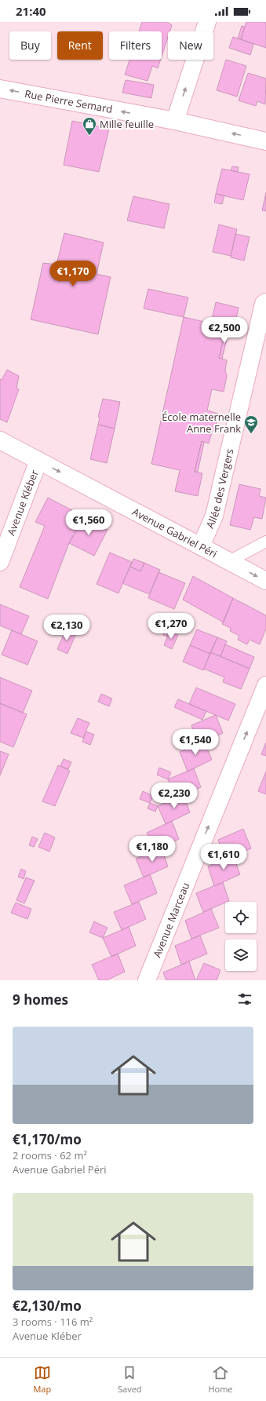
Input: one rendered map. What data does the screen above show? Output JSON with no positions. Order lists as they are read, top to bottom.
{
  "streets": {
    "street": [
      "Rue Pierre Semard",
      "Allée des Vergers",
      "Avenue Kléber",
      "Avenue Gabriel Péri",
      "Avenue Marceau"
    ]
  },
  "crossings": [
    ["Allée des Vergers", "Avenue Gabriel Péri"],
    ["Avenue Kléber", "Avenue Gabriel Péri"]
  ],
  "one_way": ["Rue Pierre Semard", "Avenue Gabriel Péri", "Avenue Marceau"],
  "places": {
    "shop": ["Mille feuille"],
    "school or university": ["École maternelle Anne Frank"]
  },
  "page": {
    "status": "21:40",
    "chip": [
      "Buy",
      "Rent",
      "Filters",
      "New"
    ],
    "price": [
      "€1,170",
      "€2,500",
      "€1,560",
      "€1,270",
      "€2,130",
      "€1,540",
      "€2,230",
      "€1,180",
      "€1,610"
    ],
    "heading": "9 homes",
    "list": [
      {
        "name": "€1,170/mo",
        "note": "2 rooms · 62 m² · Avenue Gabriel Péri"
      },
      {
        "name": "€2,130/mo",
        "note": "3 rooms · 116 m² · Avenue Kléber"
      }
    ],
    "tabs": ["Map", "Saved", "Home"]
  }
}
